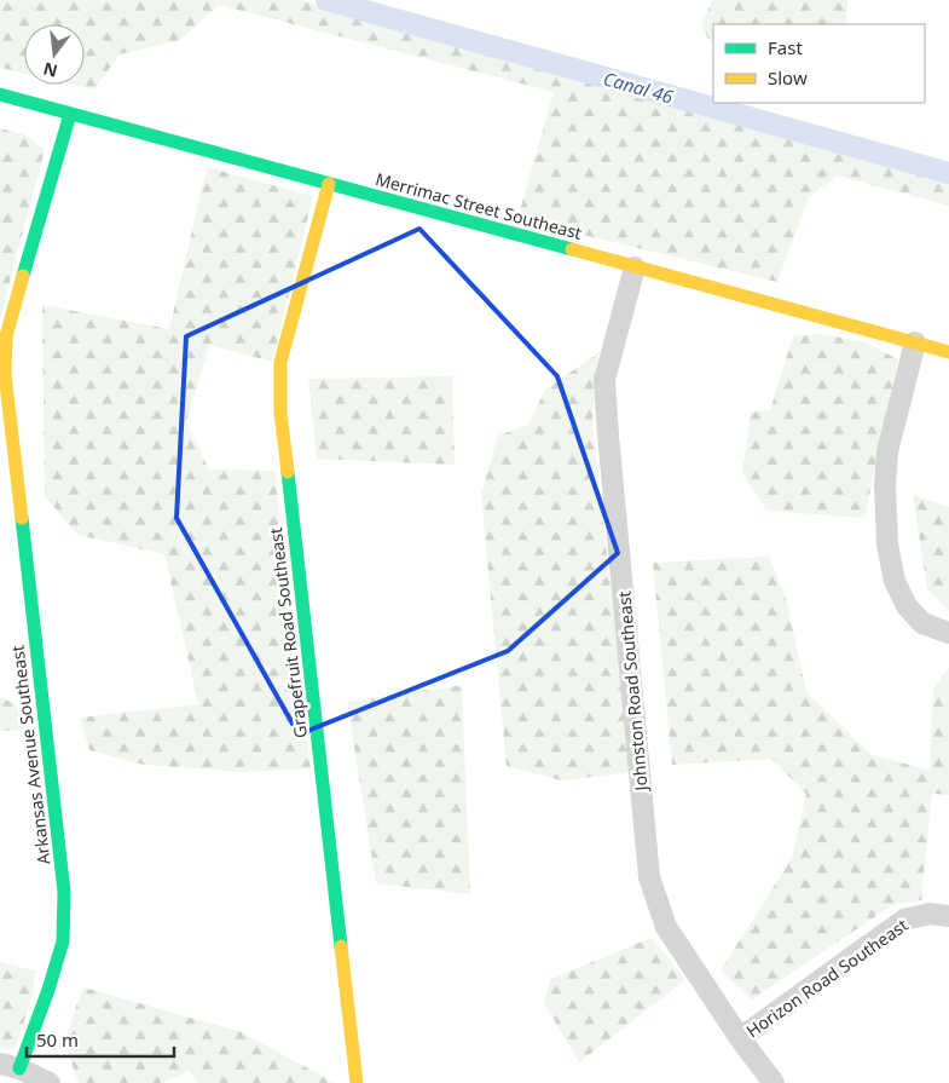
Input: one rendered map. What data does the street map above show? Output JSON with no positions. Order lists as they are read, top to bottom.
{
  "streets": {
    "street": [
      "Merrimac Street Southeast",
      "Grapefruit Road Southeast",
      "Johnston Road Southeast",
      "Arkansas Avenue Southeast",
      "Horizon Road Southeast"
    ]
  },
  "crossings": [
    ["Merrimac Street Southeast", "Grapefruit Road Southeast"],
    ["Merrimac Street Southeast", "Johnston Road Southeast"],
    ["Merrimac Street Southeast", "Arkansas Avenue Southeast"],
    ["Johnston Road Southeast", "Horizon Road Southeast"]
  ],
  "water": ["Canal 46"],
  "legend": ["Fast", "Slow"],
  "scale_bar": "50 m",
  "north": "bottom"
}
